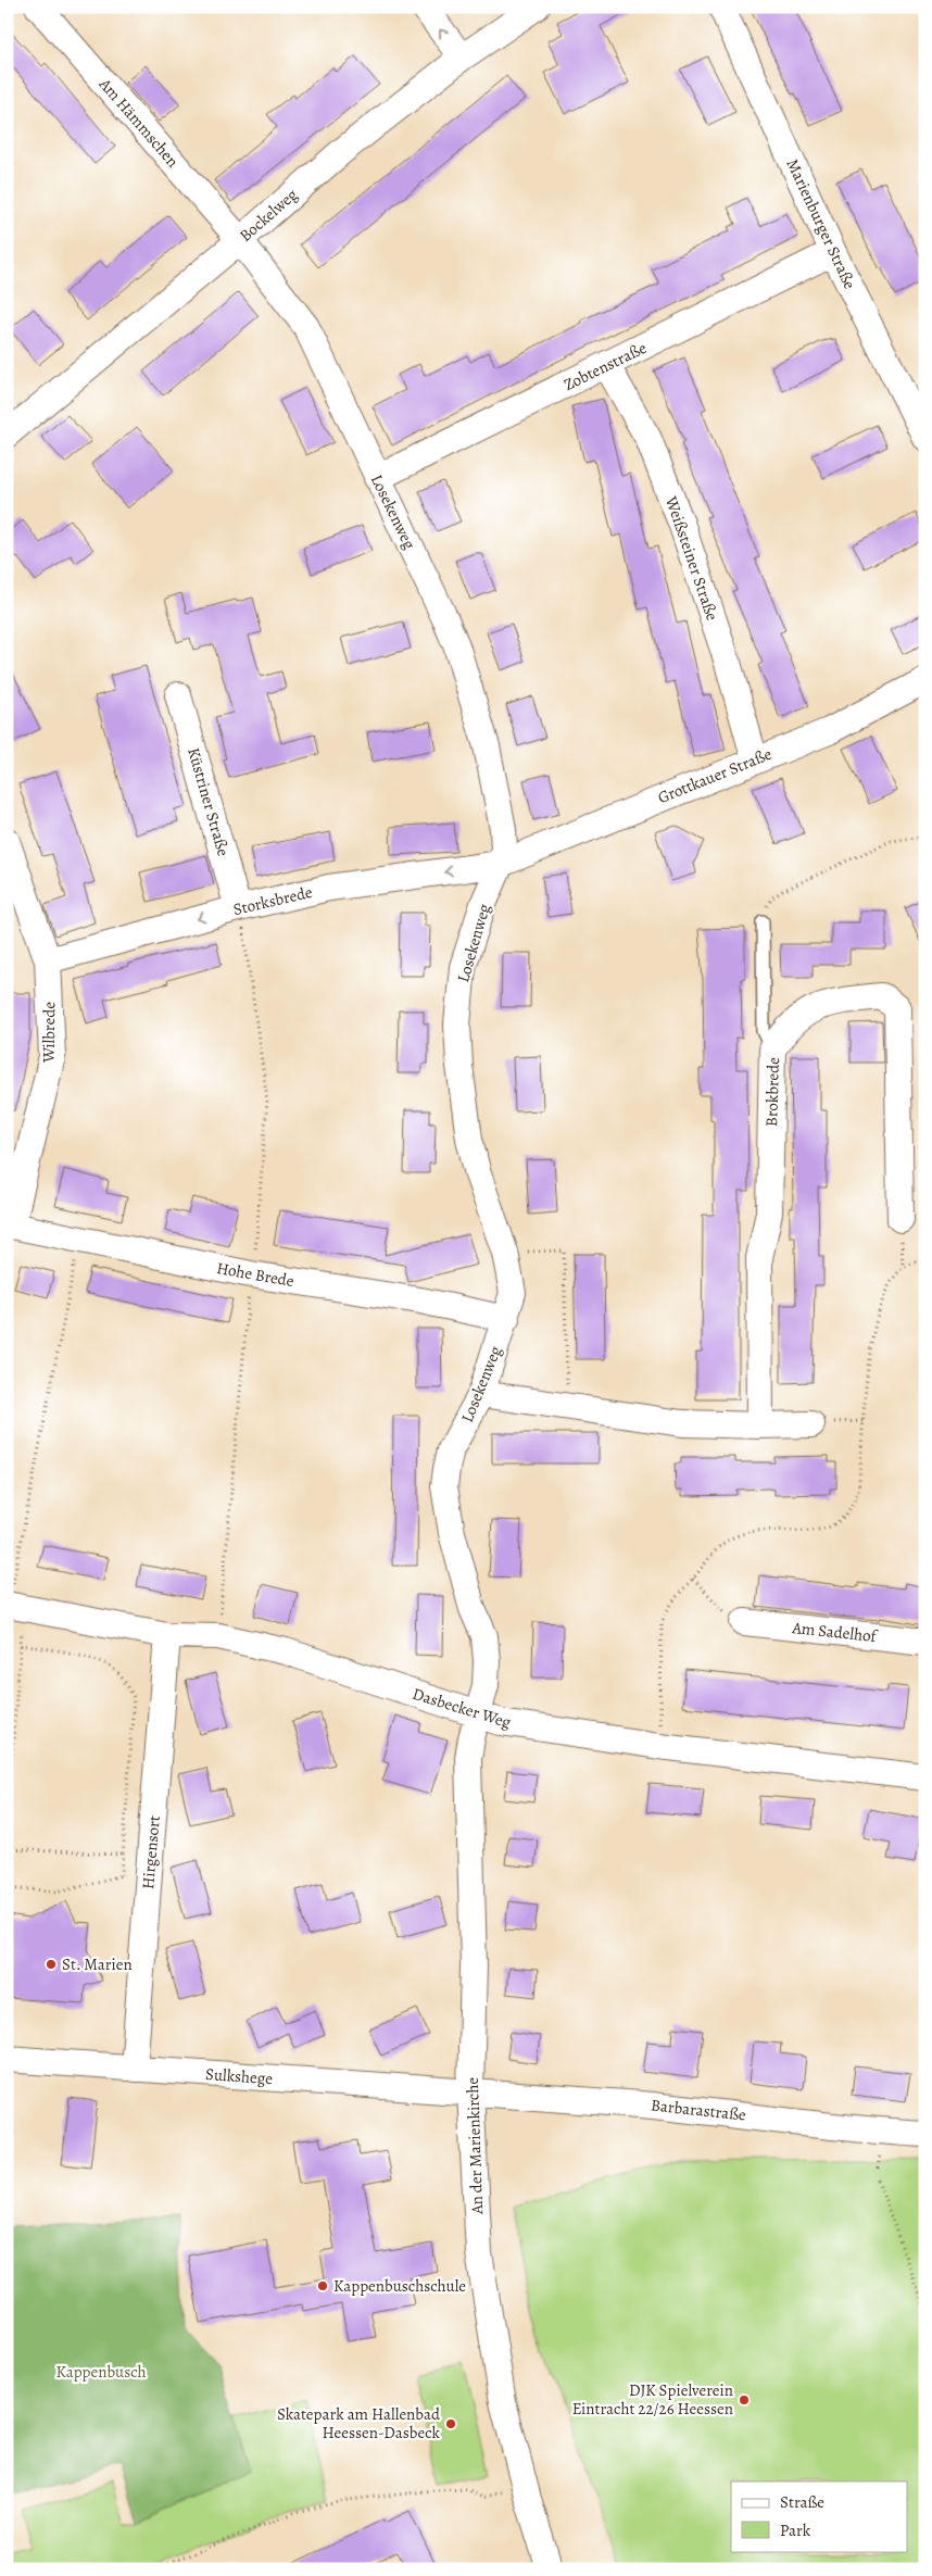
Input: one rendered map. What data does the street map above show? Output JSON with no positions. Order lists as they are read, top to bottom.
{
  "streets": {
    "street": [
      "Am Hämmschen",
      "Bockelweg",
      "Marienburger Straße",
      "Zobtenstraße",
      "Losekenweg",
      "Weißsteiner Straße",
      "Grottkauer Straße",
      "Küstriner Straße",
      "Storksbrede",
      "Wilbrede",
      "Brokbrede",
      "Hohe Brede",
      "Am Sadelhof",
      "Dasbecker Weg",
      "Hirgensort",
      "Sulkshege",
      "Barbarastraße",
      "An der Marienkirche"
    ]
  },
  "crossings": [
    ["Am Hämmschen", "Bockelweg"],
    ["Am Hämmschen", "Losekenweg"],
    ["Bockelweg", "Losekenweg"],
    ["Marienburger Straße", "Zobtenstraße"],
    ["Zobtenstraße", "Losekenweg"],
    ["Zobtenstraße", "Weißsteiner Straße"],
    ["Losekenweg", "Grottkauer Straße"],
    ["Losekenweg", "Storksbrede"],
    ["Losekenweg", "Hohe Brede"],
    ["Losekenweg", "Dasbecker Weg"],
    ["Losekenweg", "An der Marienkirche"],
    ["Weißsteiner Straße", "Grottkauer Straße"],
    ["Grottkauer Straße", "Storksbrede"],
    ["Küstriner Straße", "Storksbrede"],
    ["Storksbrede", "Wilbrede"],
    ["Wilbrede", "Hohe Brede"],
    ["Dasbecker Weg", "Hirgensort"],
    ["Dasbecker Weg", "An der Marienkirche"],
    ["Hirgensort", "Sulkshege"],
    ["Sulkshege", "Barbarastraße"],
    ["Sulkshege", "An der Marienkirche"],
    ["Barbarastraße", "An der Marienkirche"]
  ],
  "one_way": ["Storksbrede"],
  "parks": ["Kappenbusch"],
  "places": [
    "St. Marien",
    "Kappenbuschschule",
    "DJK Spielverein Eintracht 22/26 Heessen",
    "Skatepark am Hallenbad Heessen-Dasbeck"
  ],
  "legend": ["Straße", "Park"]
}
